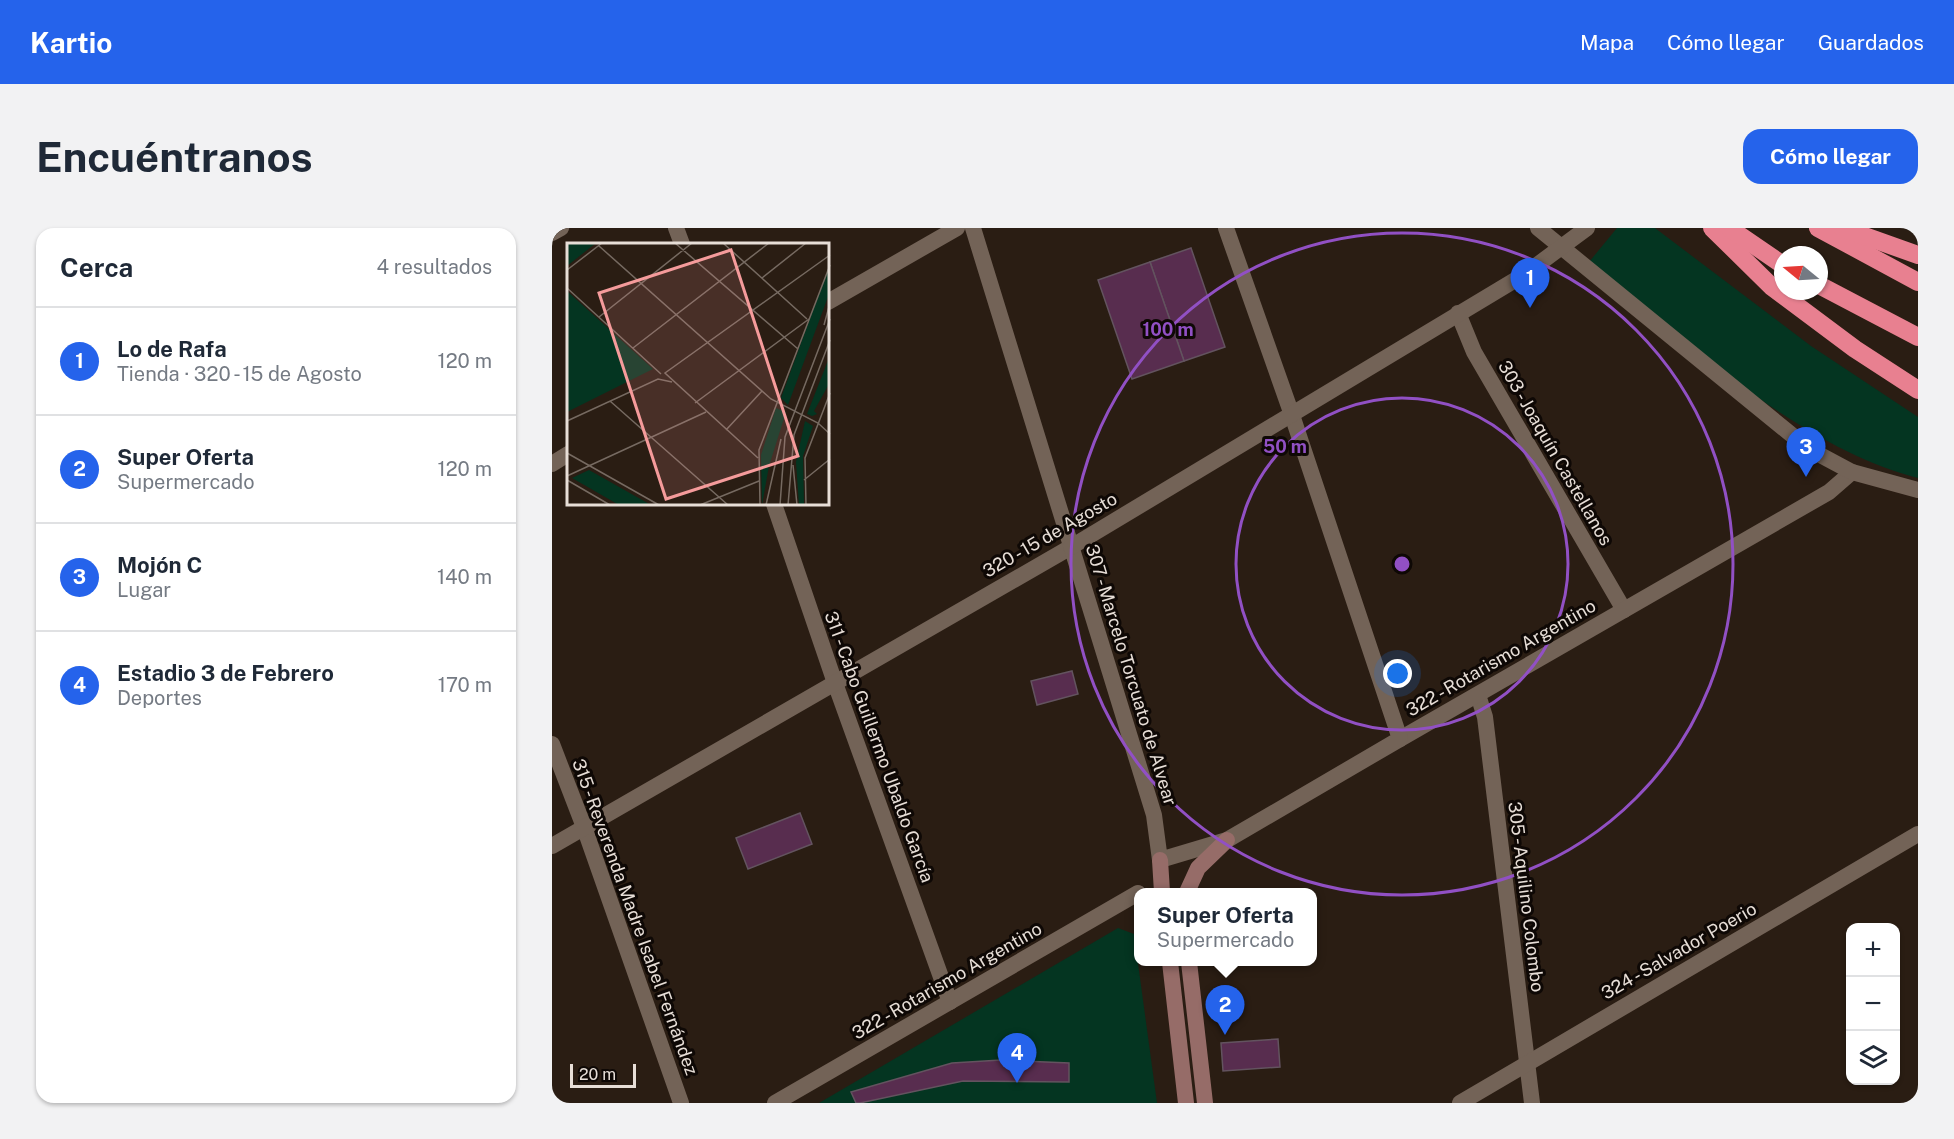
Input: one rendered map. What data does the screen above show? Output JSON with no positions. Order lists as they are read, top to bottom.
{
  "streets": {
    "street": [
      "303 - Joaquín Castellanos",
      "320 - 15 de Agosto",
      "322 - Rotarismo Argentino",
      "307 - Marcelo Torcuato de Alvear",
      "311 - Cabo Guillermo Ubaldo García",
      "305 - Aquilino Colombo",
      "315 - Reverenda Madre Isabel Fernández",
      "324 - Salvador Poerio"
    ]
  },
  "crossings": [
    ["303 - Joaquín Castellanos", "320 - 15 de Agosto"],
    ["303 - Joaquín Castellanos", "322 - Rotarismo Argentino"],
    ["320 - 15 de Agosto", "307 - Marcelo Torcuato de Alvear"],
    ["320 - 15 de Agosto", "311 - Cabo Guillermo Ubaldo García"],
    ["320 - 15 de Agosto", "315 - Reverenda Madre Isabel Fernández"],
    ["322 - Rotarismo Argentino", "307 - Marcelo Torcuato de Alvear"],
    ["322 - Rotarismo Argentino", "311 - Cabo Guillermo Ubaldo García"],
    ["322 - Rotarismo Argentino", "305 - Aquilino Colombo"],
    ["305 - Aquilino Colombo", "324 - Salvador Poerio"]
  ],
  "scale_bar": "20 m",
  "north": "left",
  "page": {
    "header": "Kartio",
    "nav": ["Mapa", "Cómo llegar", "Guardados"],
    "buttons": "Cómo llegar",
    "title": "Encuéntranos",
    "heading": ["Cerca", "4 resultados"],
    "pins": [
      "1",
      "3",
      "2",
      "4"
    ],
    "list": [
      {
        "mark": "1",
        "name": "Lo de Rafa",
        "note": "Tienda · 320 - 15 de Agosto",
        "value": "120 m"
      },
      {
        "mark": "2",
        "name": "Super Oferta",
        "note": "Supermercado",
        "value": "120 m"
      },
      {
        "mark": "3",
        "name": "Mojón C",
        "note": "Lugar",
        "value": "140 m"
      },
      {
        "mark": "4",
        "name": "Estadio 3 de Febrero",
        "note": "Deportes",
        "value": "170 m"
      }
    ],
    "popup": ["Super Oferta", "Supermercado"],
    "map_buttons": ["+", "−"],
    "scale": "20 m"
  },
  "rings": ["100 m", "50 m"]
}
